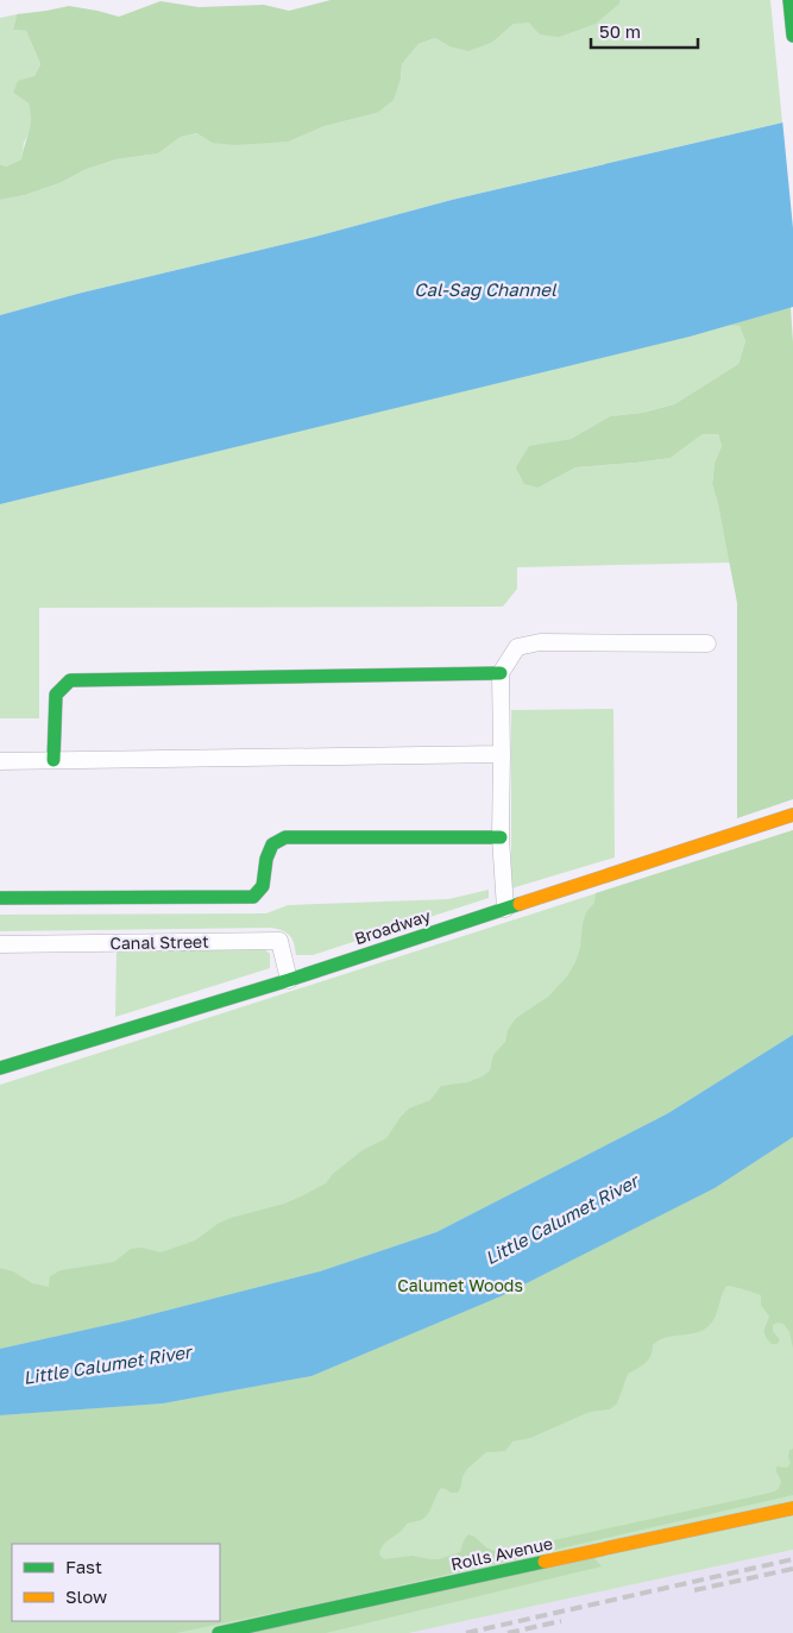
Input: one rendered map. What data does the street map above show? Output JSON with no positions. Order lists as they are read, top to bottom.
{
  "streets": {
    "main road": ["Broadway", "Rolls Avenue"],
    "street": ["Canal Street"]
  },
  "crossings": [
    ["Broadway", "Canal Street"]
  ],
  "water": ["Cal-Sag Channel", "Little Calumet River"],
  "parks": ["Calumet Woods"],
  "legend": ["Fast", "Slow"],
  "scale_bar": "50 m"
}
